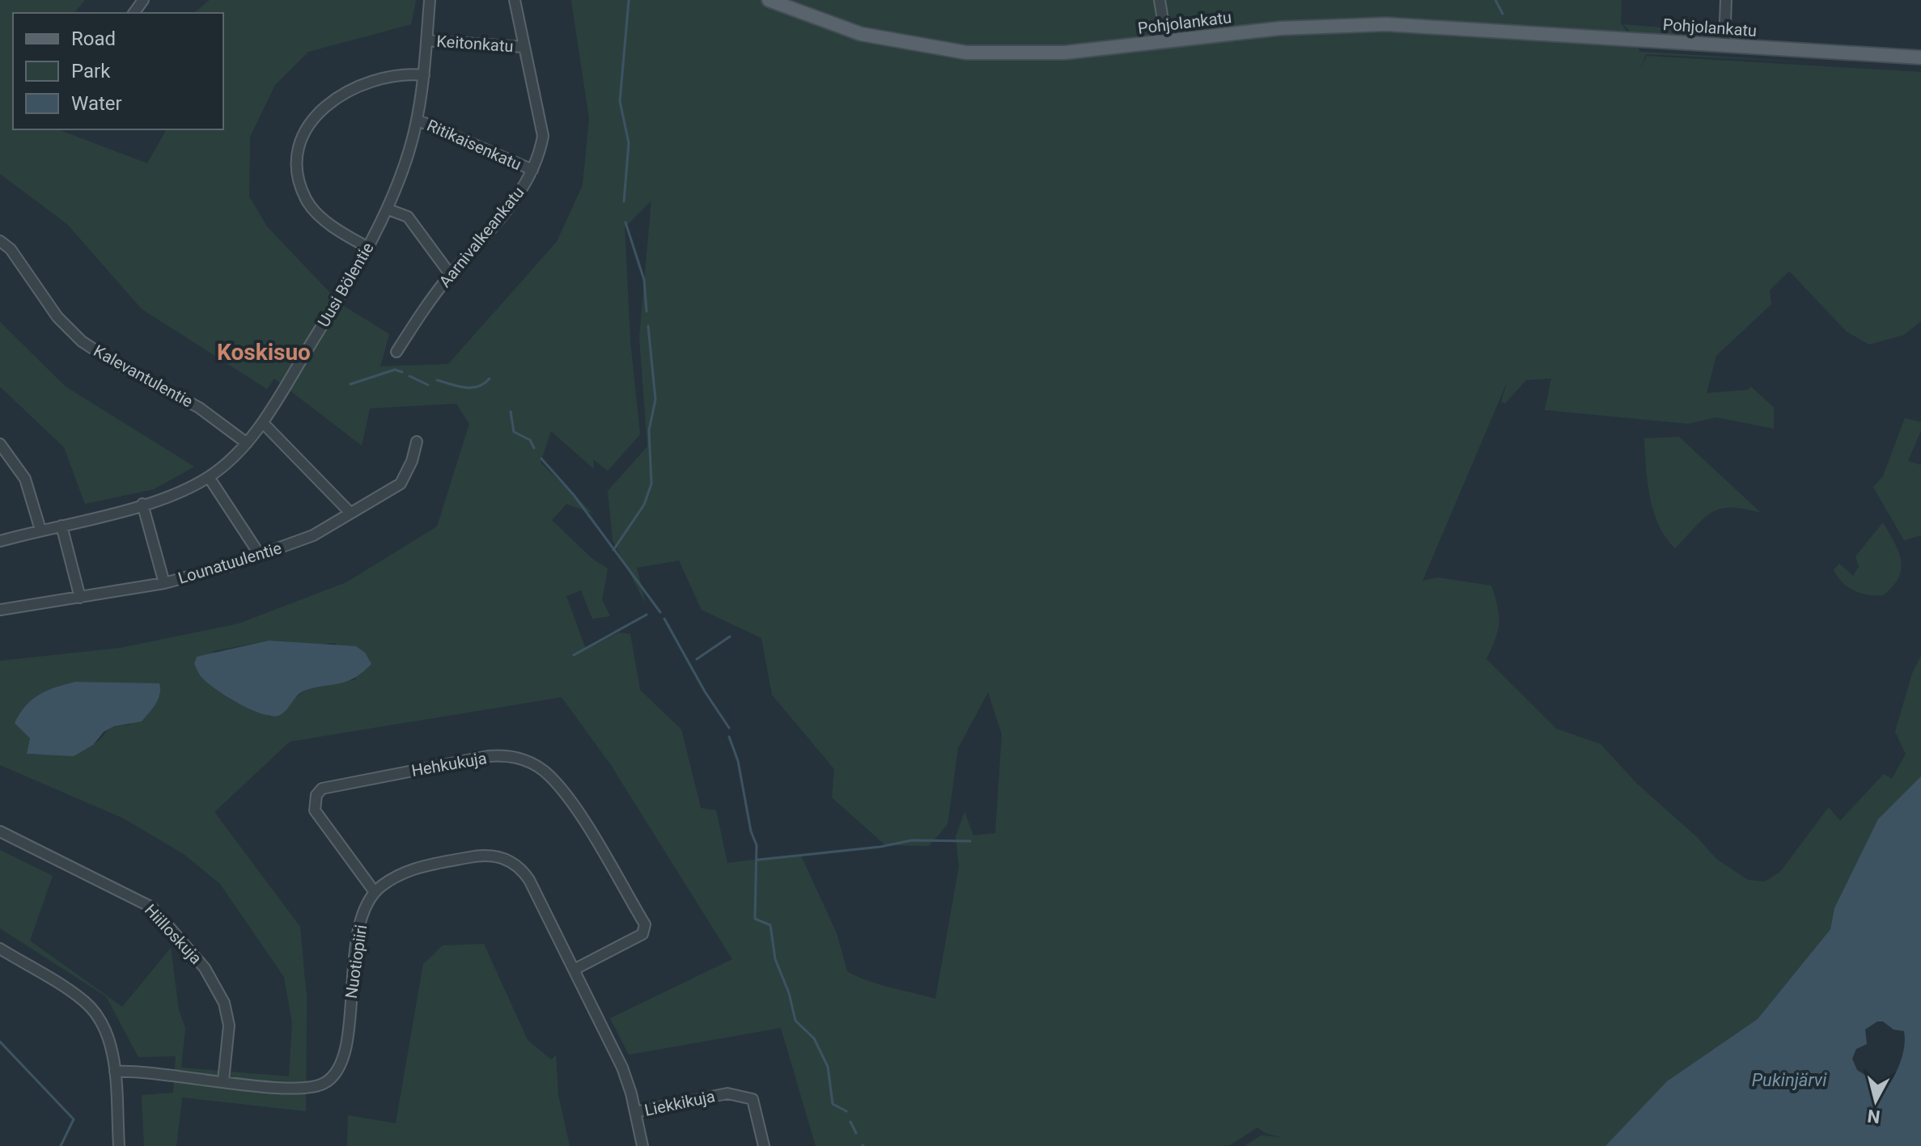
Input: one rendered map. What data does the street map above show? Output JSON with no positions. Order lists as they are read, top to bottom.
{
  "streets": {
    "main road": ["Pohjolankatu"],
    "street": [
      "Keitonkatu",
      "Ritikaisenkatu",
      "Aarnivalkeankatu",
      "Uusi Bölentie",
      "Kalevantulentie",
      "Lounatuulentie",
      "Hehkukuja",
      "Hiilloskuja",
      "Nuotiopiiri",
      "Liekkikuja"
    ]
  },
  "crossings": [
    ["Keitonkatu", "Aarnivalkeankatu"],
    ["Keitonkatu", "Uusi Bölentie"],
    ["Ritikaisenkatu", "Aarnivalkeankatu"],
    ["Ritikaisenkatu", "Uusi Bölentie"],
    ["Uusi Bölentie", "Kalevantulentie"],
    ["Hehkukuja", "Nuotiopiiri"],
    ["Hiilloskuja", "Nuotiopiiri"]
  ],
  "districts": ["Koskisuo"],
  "water": ["Pukinjärvi"],
  "legend": ["Road", "Park", "Water"],
  "north": "bottom"
}
